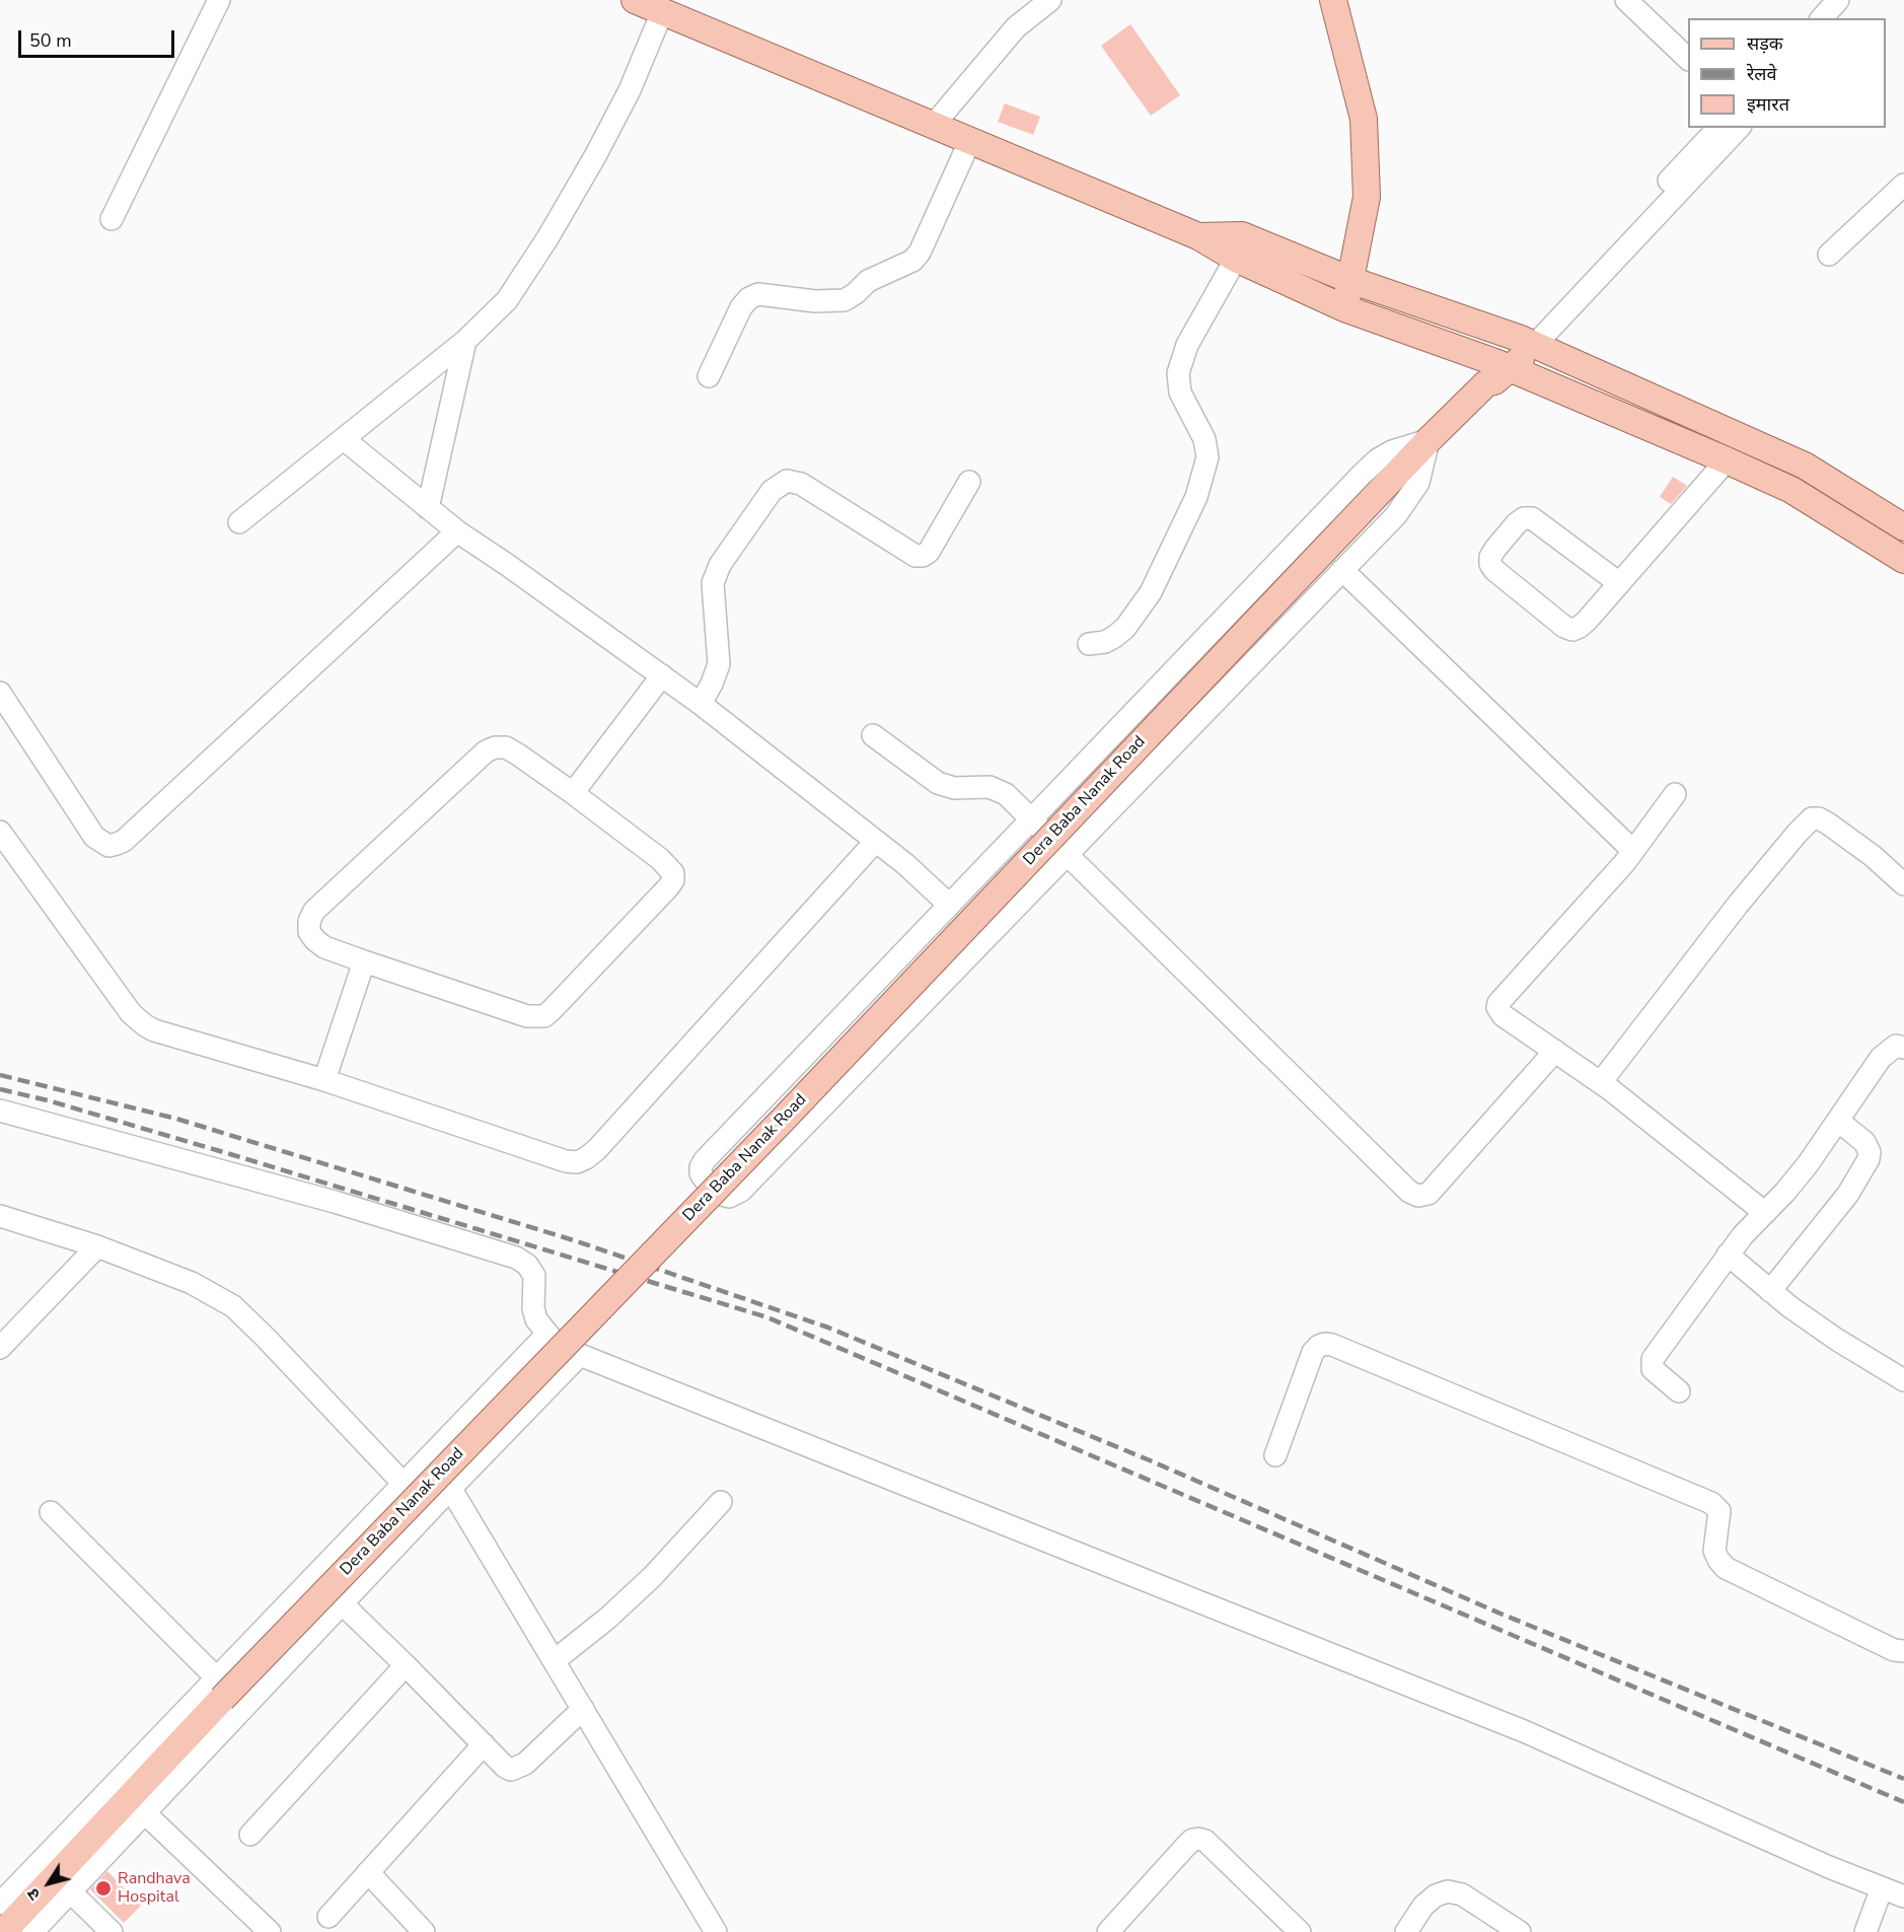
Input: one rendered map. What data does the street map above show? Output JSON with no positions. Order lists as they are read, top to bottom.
{
  "streets": {
    "main road": ["Dera Baba Nanak Road"]
  },
  "places": ["Randhava Hospital"],
  "legend": ["सड़क", "रेलवे", "इमारत"],
  "scale_bar": "50 m",
  "north": "bottom left"
}
